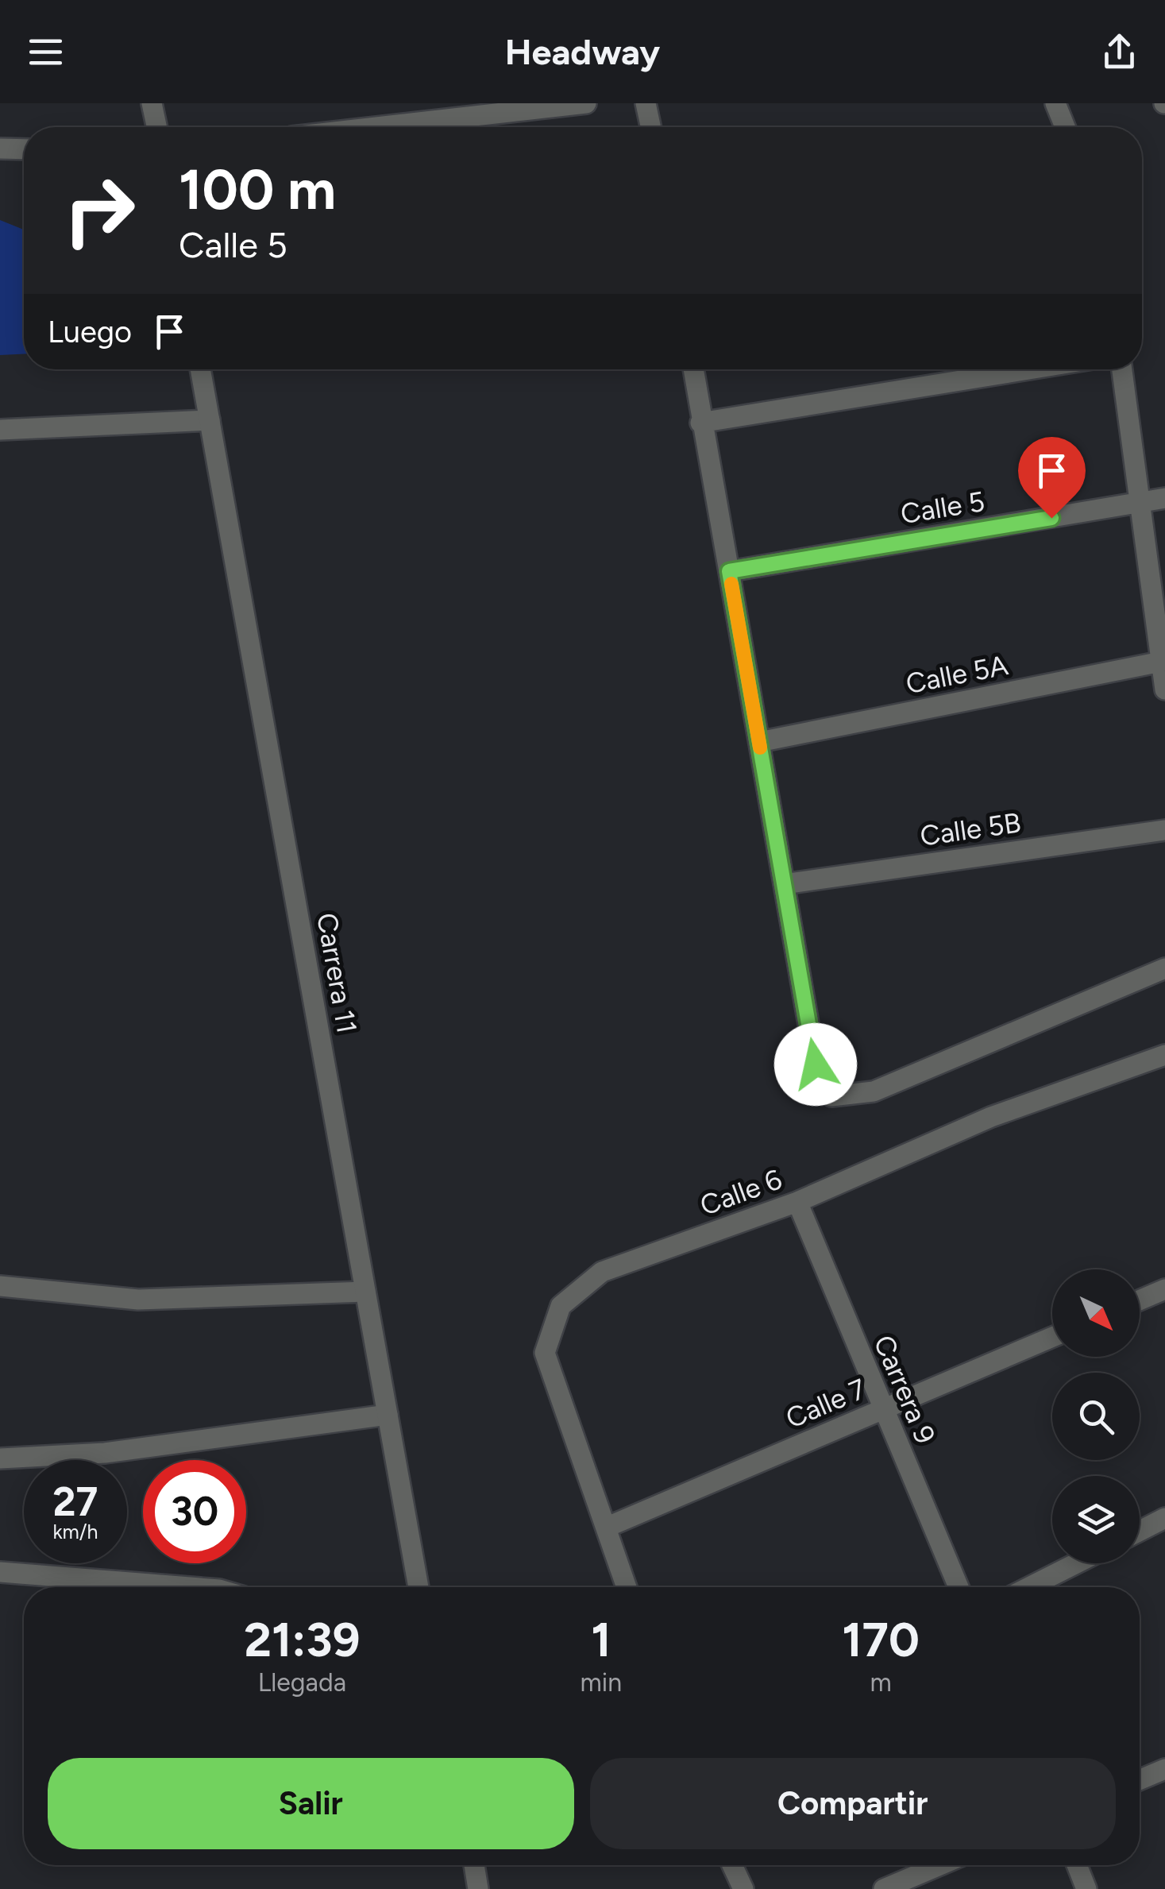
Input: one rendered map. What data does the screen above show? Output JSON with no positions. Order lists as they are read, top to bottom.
{
  "streets": {
    "street": [
      "Calle 5",
      "Calle 5A",
      "Calle 5B",
      "Carrera 11",
      "Calle 6",
      "Carrera 9",
      "Calle 7"
    ]
  },
  "crossings": [
    ["Calle 6", "Carrera 9"],
    ["Calle 6", "Calle 7"],
    ["Carrera 9", "Calle 7"]
  ],
  "north": "bottom right",
  "page": {
    "header": "Headway",
    "turn": ["100 m", "Calle 5"],
    "then": "Luego",
    "speed": "27 km/h",
    "limit": "30",
    "eta": [
      "21:39",
      "Llegada",
      "1",
      "min",
      "170",
      "m"
    ],
    "buttons": ["Salir", "Compartir"]
  }
}
